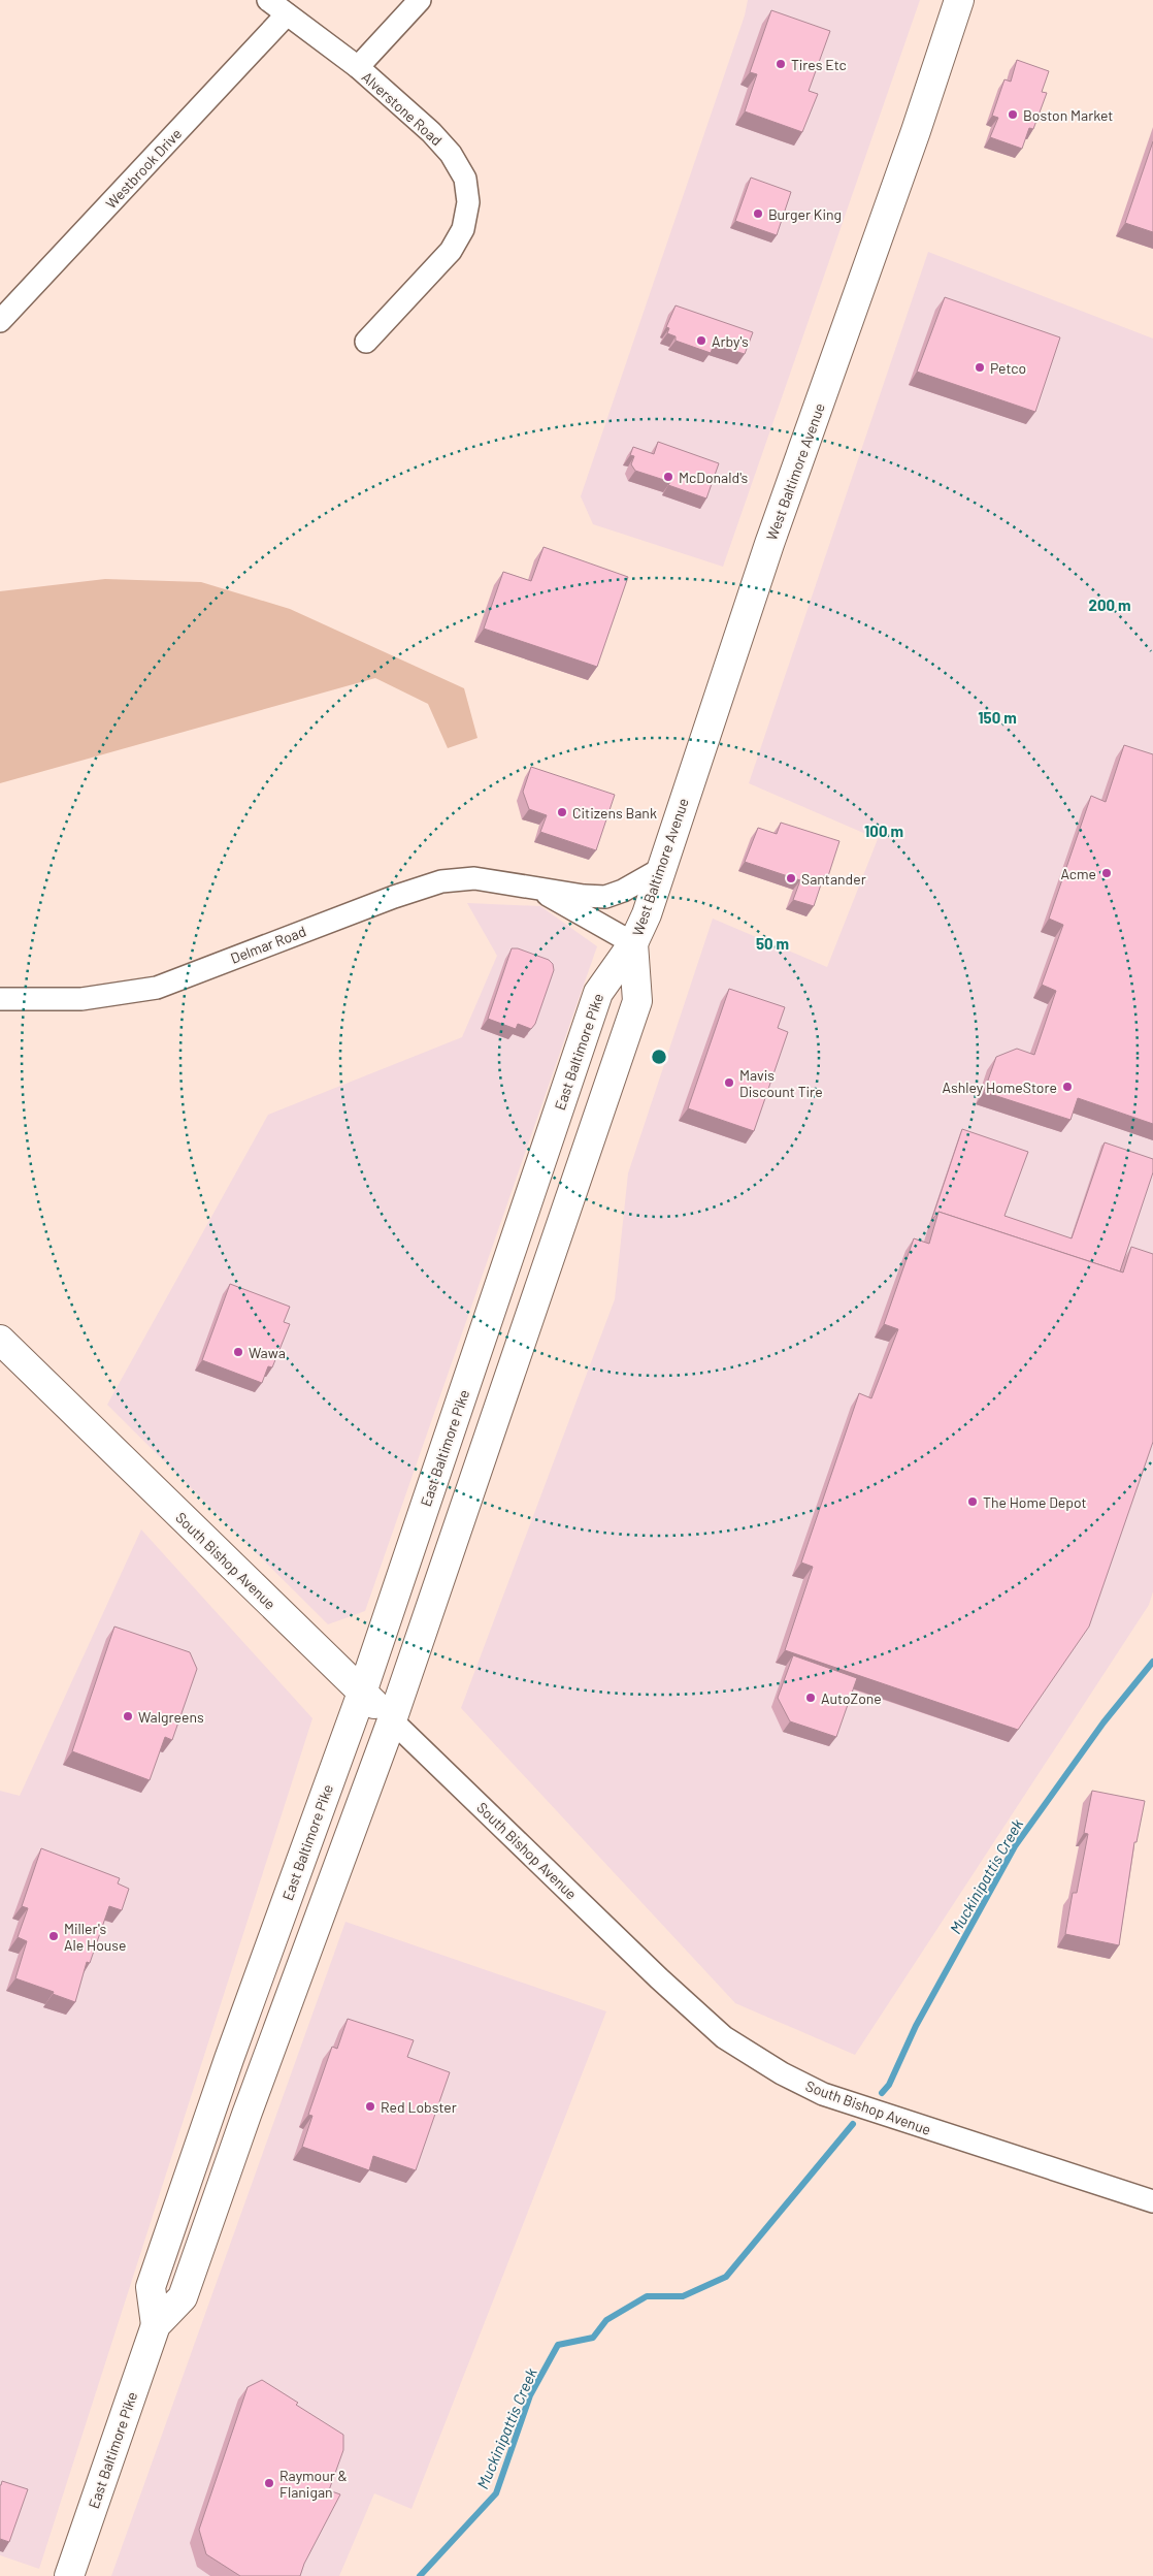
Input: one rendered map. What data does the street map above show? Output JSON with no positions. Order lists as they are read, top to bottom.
{
  "streets": {
    "main road": ["West Baltimore Avenue", "East Baltimore Pike", "South Bishop Avenue"],
    "street": ["Alverstone Road", "Westbrook Drive", "Delmar Road"]
  },
  "crossings": [
    ["Alverstone Road", "Westbrook Drive"],
    ["West Baltimore Avenue", "Delmar Road"],
    ["West Baltimore Avenue", "East Baltimore Pike"],
    ["Delmar Road", "East Baltimore Pike"],
    ["East Baltimore Pike", "South Bishop Avenue"]
  ],
  "water": ["Muckinipattis Creek"],
  "places": [
    "Tires Etc",
    "Boston Market",
    "Burger King",
    "Arby's",
    "Petco",
    "McDonald's",
    "Citizens Bank",
    "Acme",
    "Santander",
    "Mavis Discount Tire",
    "Ashley HomeStore",
    "Wawa",
    "The Home Depot",
    "AutoZone",
    "Walgreens",
    "Miller's Ale House",
    "Red Lobster",
    "Raymour & Flanigan"
  ],
  "rings": [
    "200 m",
    "150 m",
    "100 m",
    "50 m"
  ]
}
